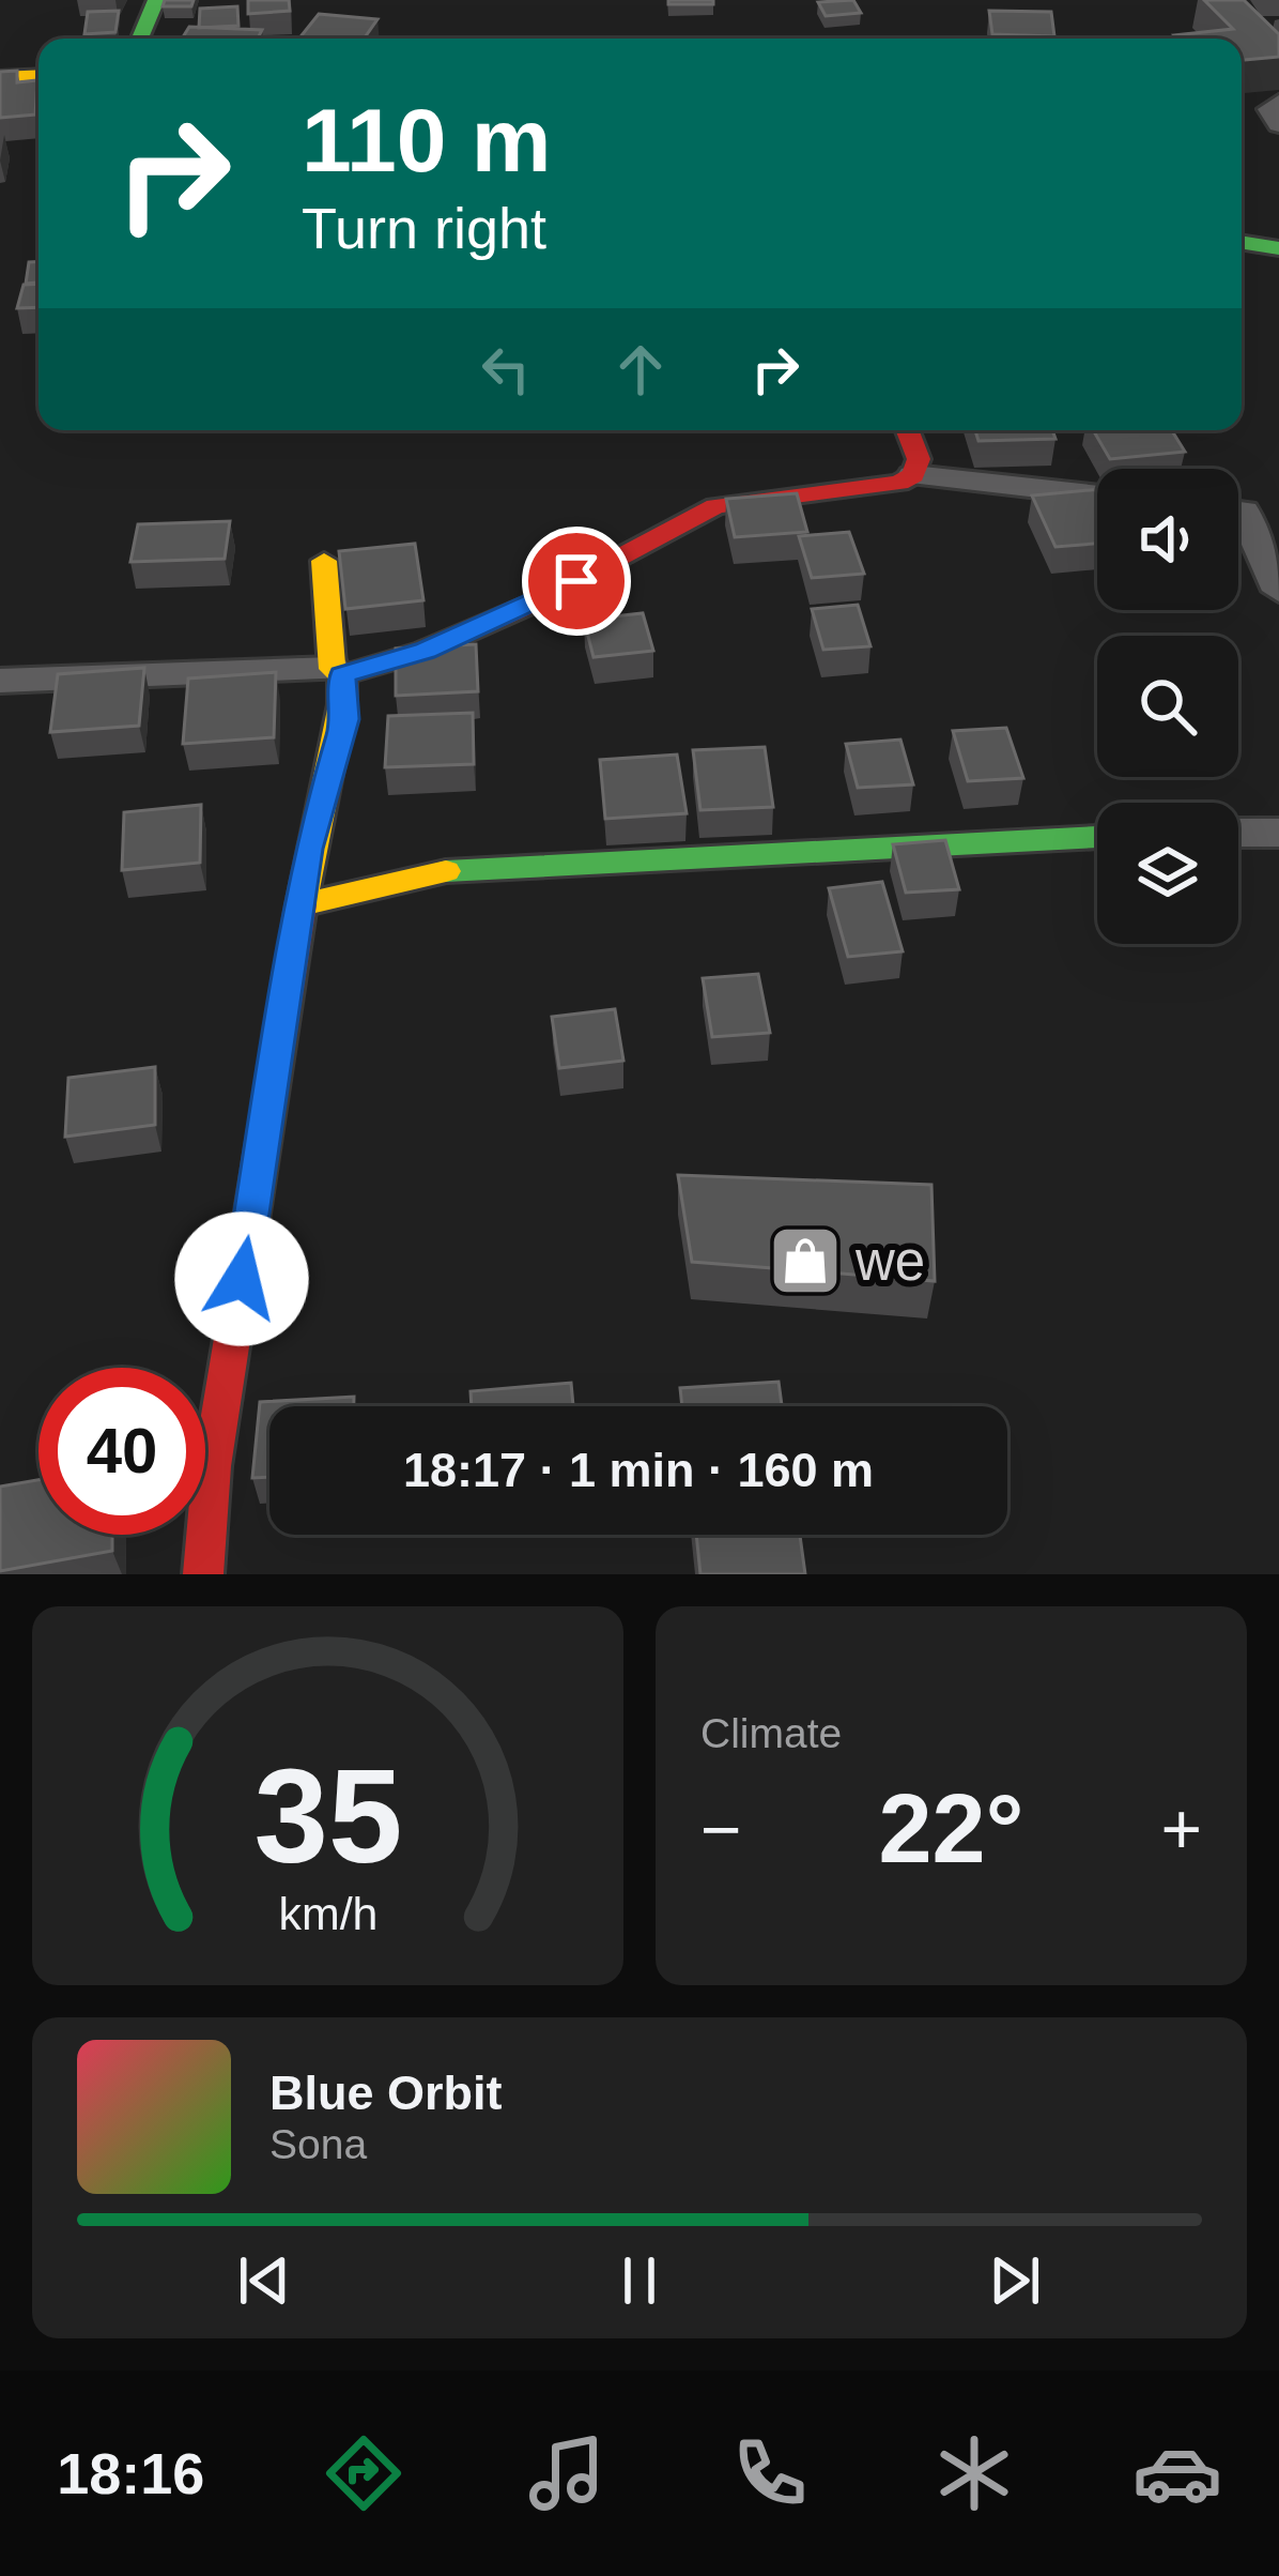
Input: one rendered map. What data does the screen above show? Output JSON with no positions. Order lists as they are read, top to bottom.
{
  "places": {
    "shop": ["we"]
  },
  "page": {
    "turn": ["110 m", "Turn right"],
    "limit": "40",
    "trip": "18:17 · 1 min · 160 m",
    "tile": "Climate",
    "heat": ["−", "22°", "+"],
    "song": ["Blue Orbit", "Sona"],
    "tabs": "18:16",
    "gauge": ["35", "km/h"]
  }
}
